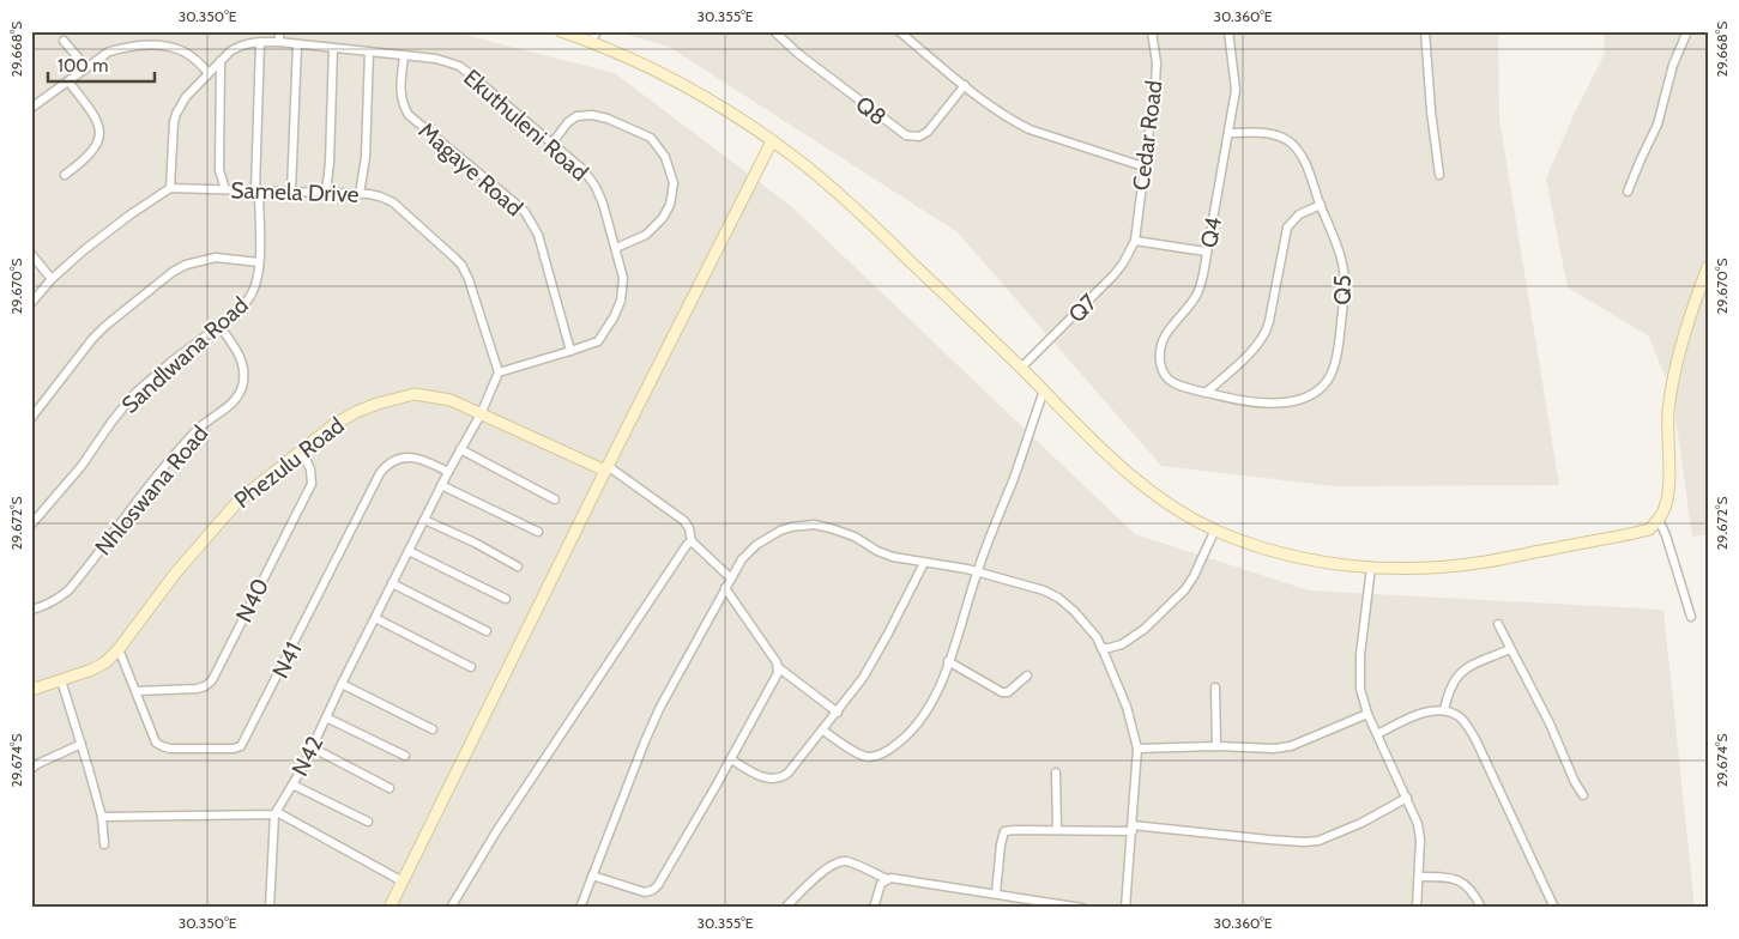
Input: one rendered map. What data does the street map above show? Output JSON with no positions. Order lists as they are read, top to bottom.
{
  "streets": {
    "street": [
      "Q8",
      "Ekuthuleni Road",
      "Cedar Road",
      "Magaye Road",
      "Samela Drive",
      "Q4",
      "Q5",
      "Q7",
      "Sandlwana Road",
      "Phezulu Road",
      "Nhloswana Road",
      "N40",
      "N41",
      "N42"
    ]
  },
  "crossings": [
    ["Ekuthuleni Road", "Magaye Road"],
    ["Ekuthuleni Road", "Samela Drive"],
    ["Ekuthuleni Road", "Sandlwana Road"],
    ["Cedar Road", "Q7"],
    ["Samela Drive", "Sandlwana Road"],
    ["Q4", "Q5"],
    ["Sandlwana Road", "Nhloswana Road"],
    ["Phezulu Road", "N40"],
    ["Phezulu Road", "N41"],
    ["Phezulu Road", "N42"],
    ["N40", "N41"],
    ["N41", "N42"]
  ],
  "scale_bar": "100 m",
  "coordinates": [
    "30.350°E",
    "30.355°E",
    "30.360°E",
    "29.668°S",
    "29.670°S",
    "29.672°S",
    "29.674°S"
  ]
}
